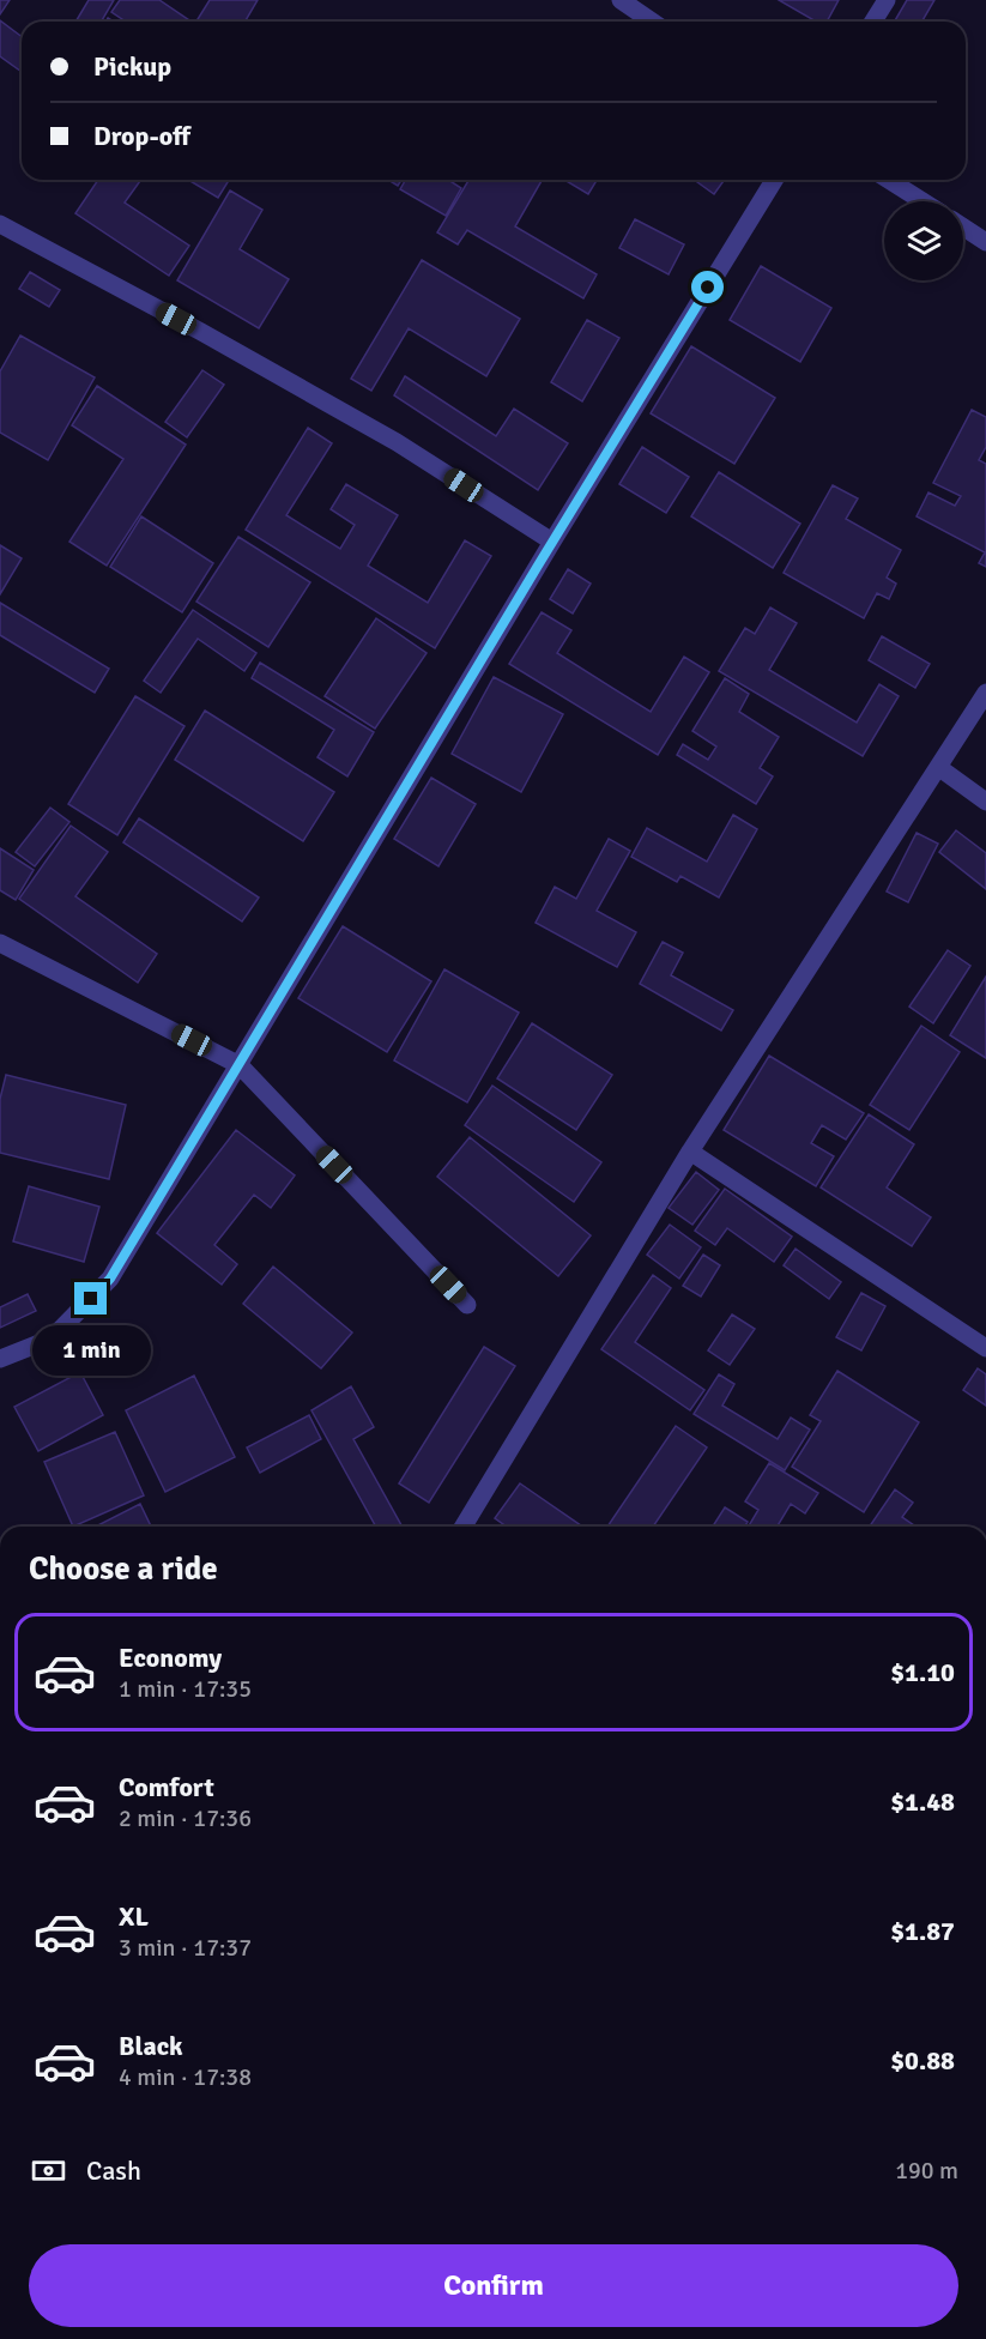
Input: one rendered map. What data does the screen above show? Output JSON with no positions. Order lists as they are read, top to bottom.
{
  "page": {
    "banner": ["Pickup", "Drop-off"],
    "bubble": "1 min",
    "heading": "Choose a ride",
    "list": [
      {
        "name": "Economy",
        "note": "1 min · 17:35",
        "value": "$1.10"
      },
      {
        "name": "Comfort",
        "note": "2 min · 17:36",
        "value": "$1.48"
      },
      {
        "name": "XL",
        "note": "3 min · 17:37",
        "value": "$1.87"
      },
      {
        "name": "Black",
        "note": "4 min · 17:38",
        "value": "$0.88"
      }
    ],
    "pay": ["Cash", "190 m"],
    "buttons": "Confirm"
  }
}
